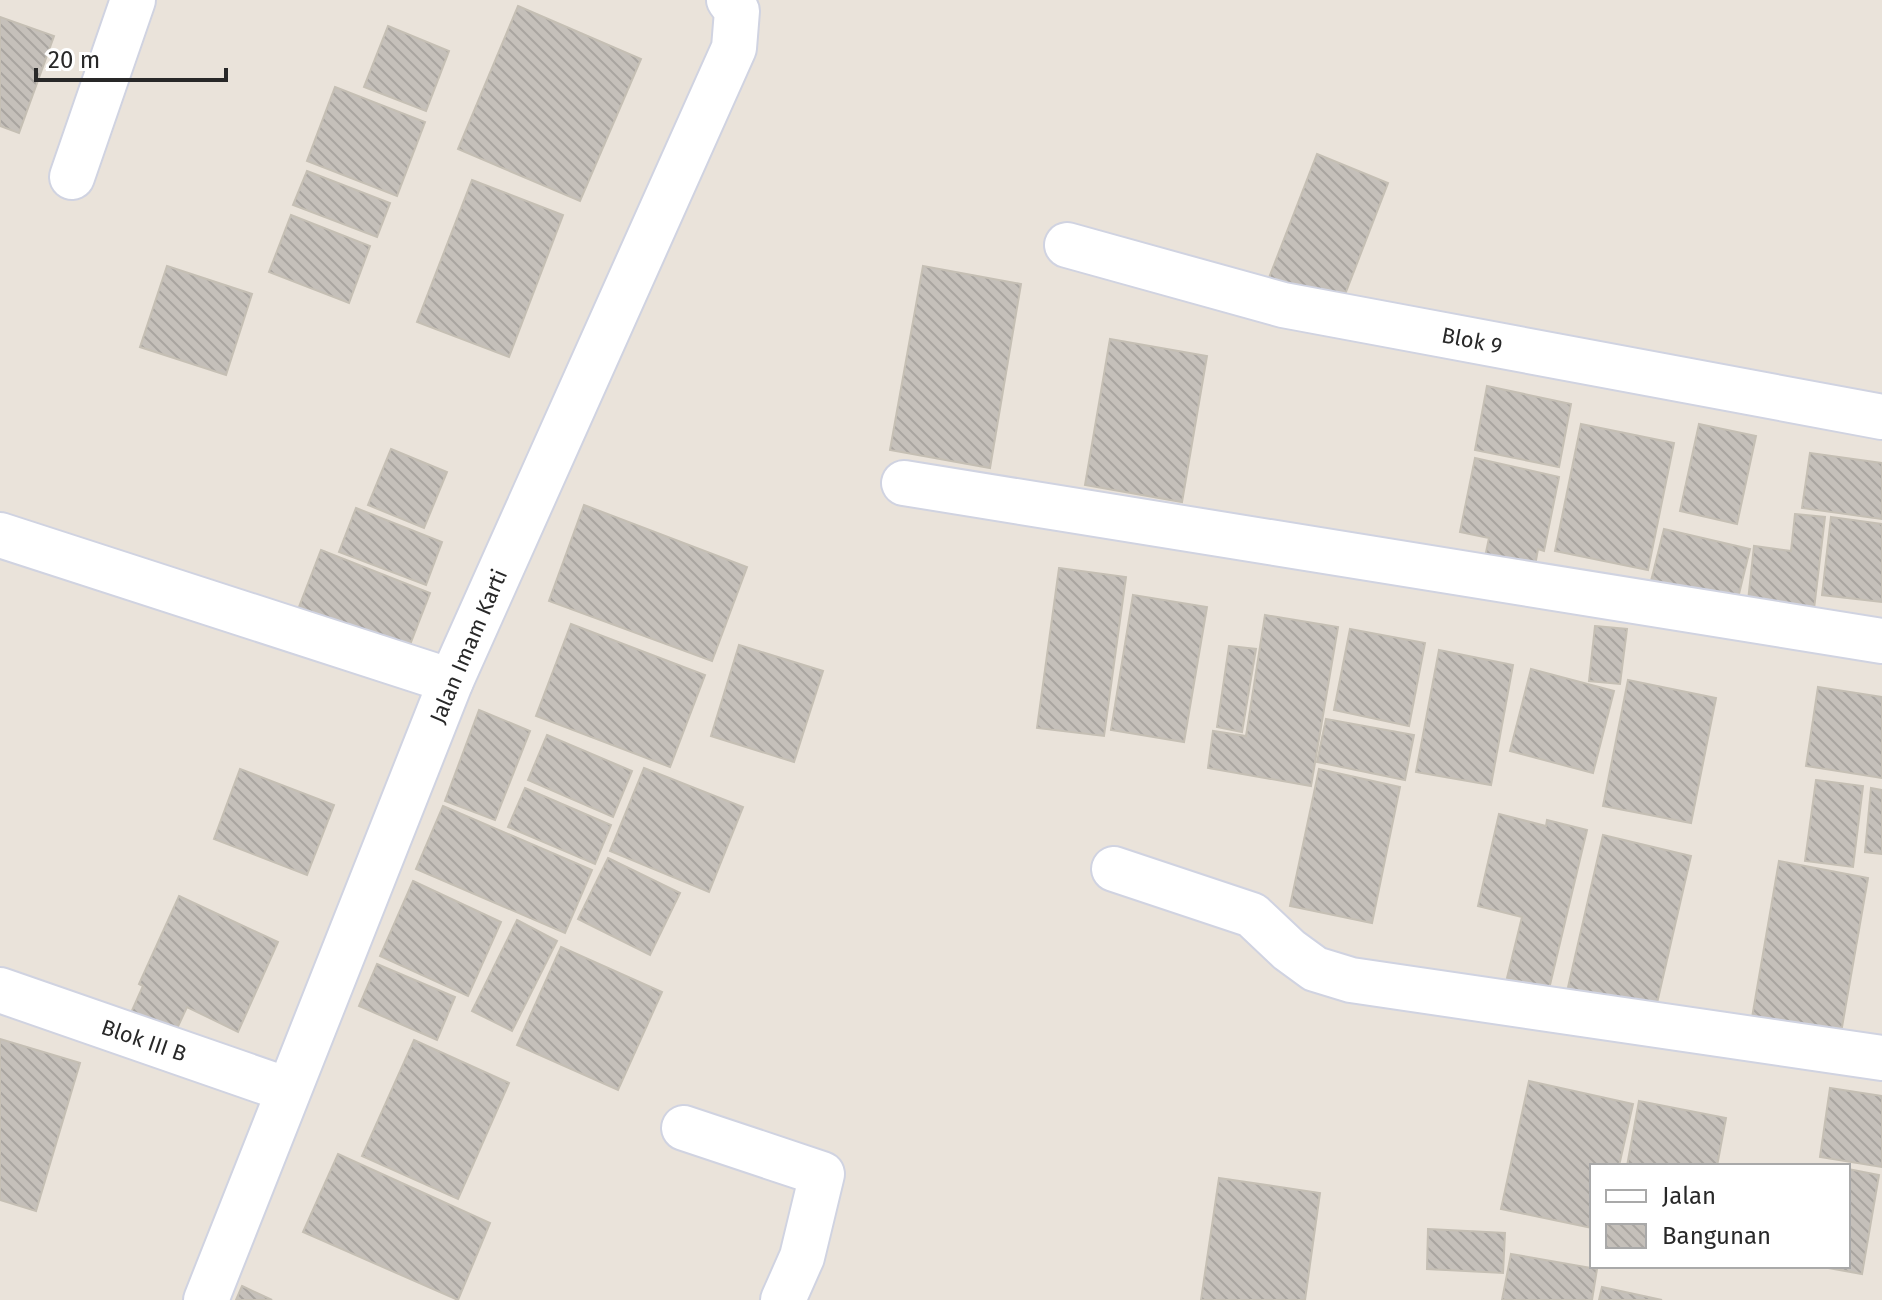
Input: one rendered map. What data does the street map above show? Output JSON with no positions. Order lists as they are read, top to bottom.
{
  "streets": {
    "street": ["Blok 9", "Jalan Imam Karti", "Blok III B"]
  },
  "crossings": [
    ["Jalan Imam Karti", "Blok III B"]
  ],
  "legend": ["Jalan", "Bangunan"],
  "scale_bar": "20 m"
}
